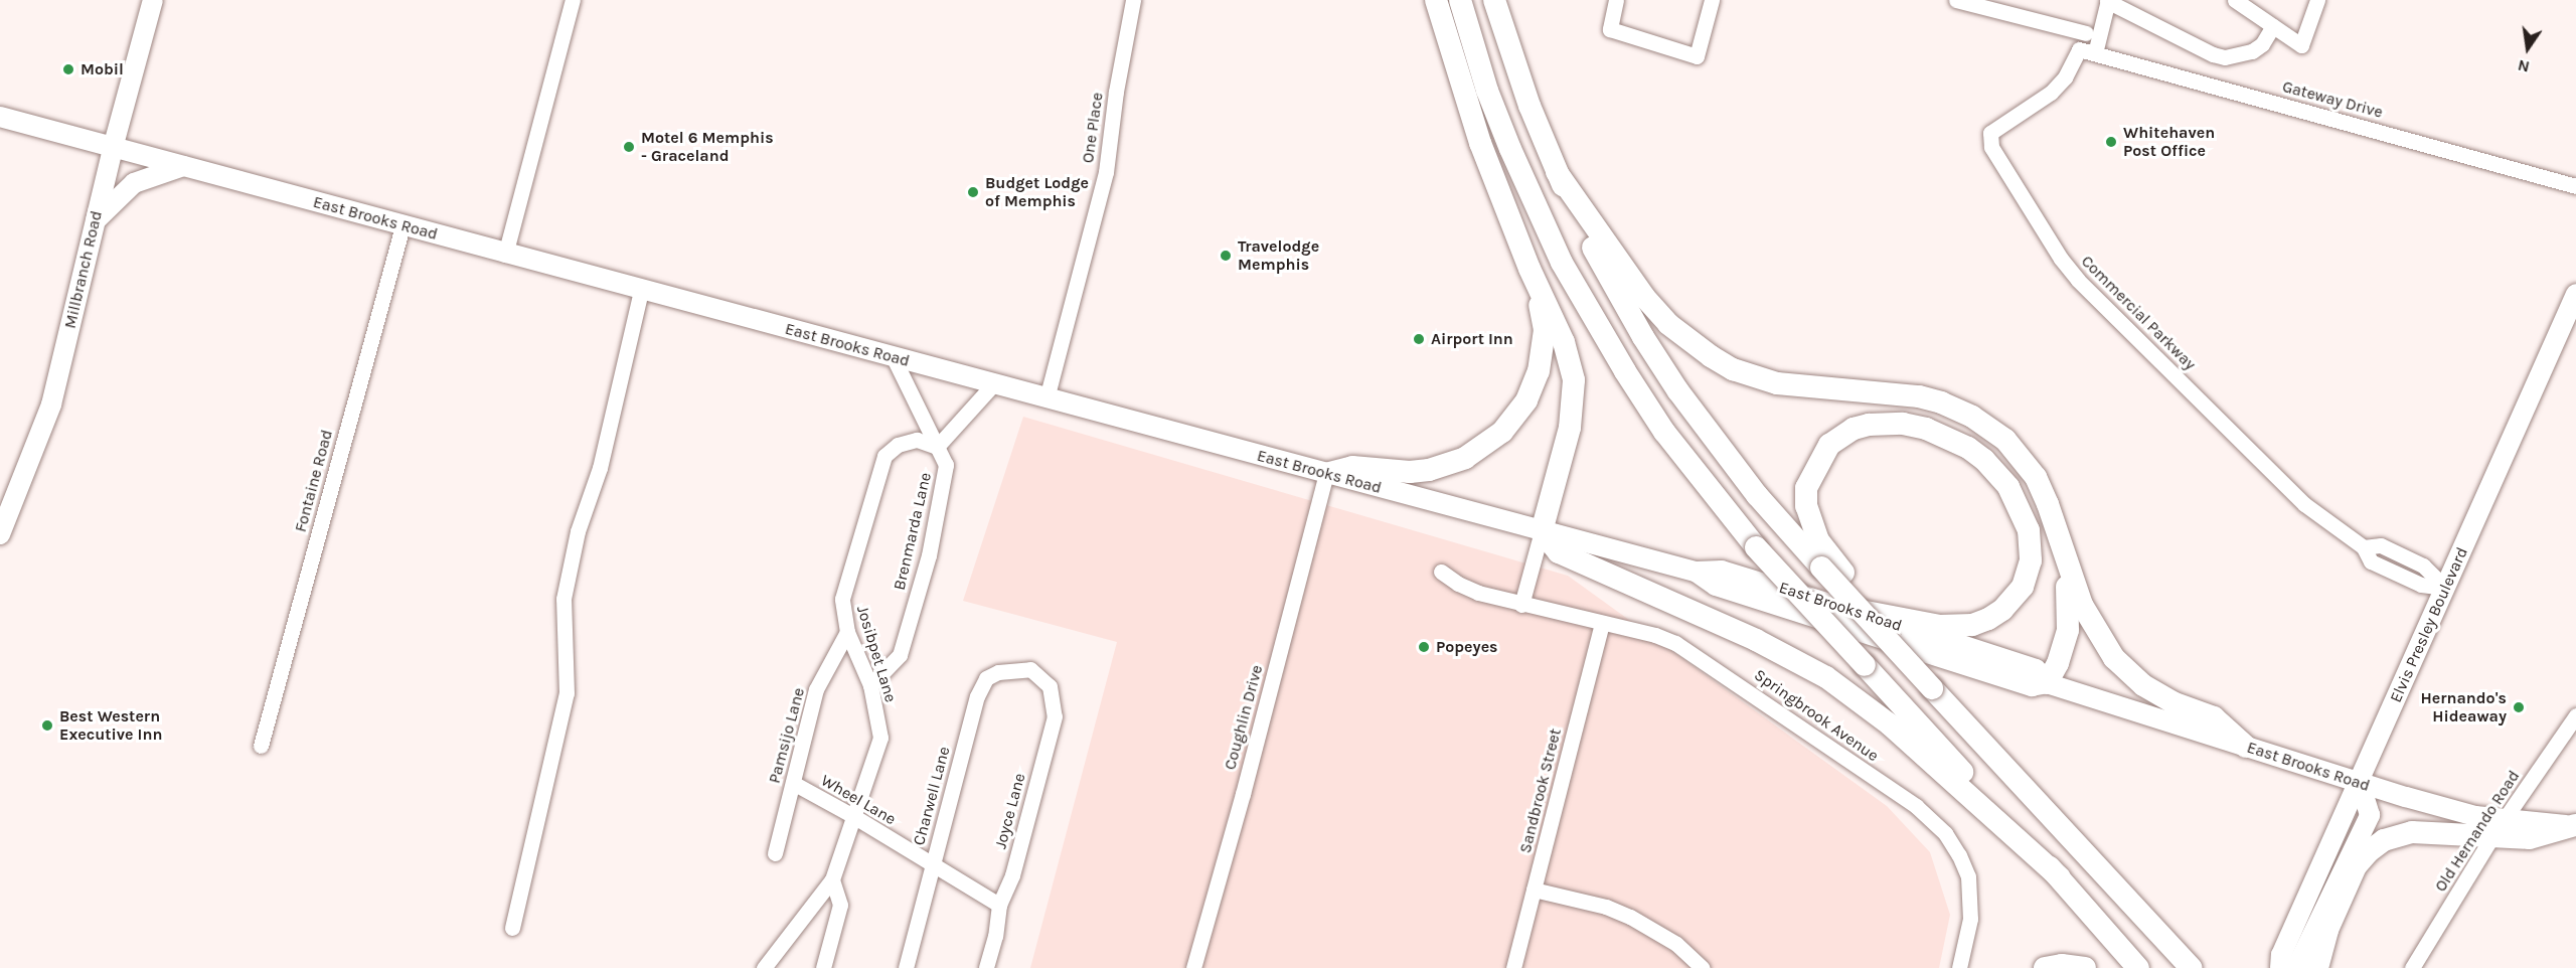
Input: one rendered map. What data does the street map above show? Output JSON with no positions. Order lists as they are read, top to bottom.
{
  "streets": {
    "main road": ["East Brooks Road", "Millbranch Road", "Elvis Presley Boulevard"],
    "street": [
      "Gateway Drive",
      "One Place",
      "Commercial Parkway",
      "Fontaine Road",
      "Brenmarda Lane",
      "Josibpet Lane",
      "Springbrook Avenue",
      "Coughlin Drive",
      "Pamsijo Lane",
      "Sandbrook Street",
      "Charwell Lane",
      "Wheel Lane",
      "Joyce Lane",
      "Old Hernando Road"
    ]
  },
  "crossings": [
    ["Gateway Drive", "Commercial Parkway"],
    ["One Place", "East Brooks Road"],
    ["East Brooks Road", "Millbranch Road"],
    ["East Brooks Road", "Fontaine Road"],
    ["East Brooks Road", "Elvis Presley Boulevard"],
    ["East Brooks Road", "Coughlin Drive"],
    ["East Brooks Road", "Old Hernando Road"],
    ["Commercial Parkway", "Elvis Presley Boulevard"],
    ["Brenmarda Lane", "Josibpet Lane"],
    ["Josibpet Lane", "Pamsijo Lane"],
    ["Josibpet Lane", "Wheel Lane"],
    ["Springbrook Avenue", "Sandbrook Street"],
    ["Pamsijo Lane", "Wheel Lane"],
    ["Charwell Lane", "Wheel Lane"],
    ["Charwell Lane", "Joyce Lane"],
    ["Wheel Lane", "Joyce Lane"]
  ],
  "places": [
    "Mobil",
    "Whitehaven Post Office",
    "Motel 6 Memphis - Graceland",
    "Budget Lodge of Memphis",
    "Travelodge Memphis",
    "Airport Inn",
    "Popeyes",
    "Hernando's Hideaway",
    "Best Western Executive Inn"
  ],
  "north": "bottom"
}
